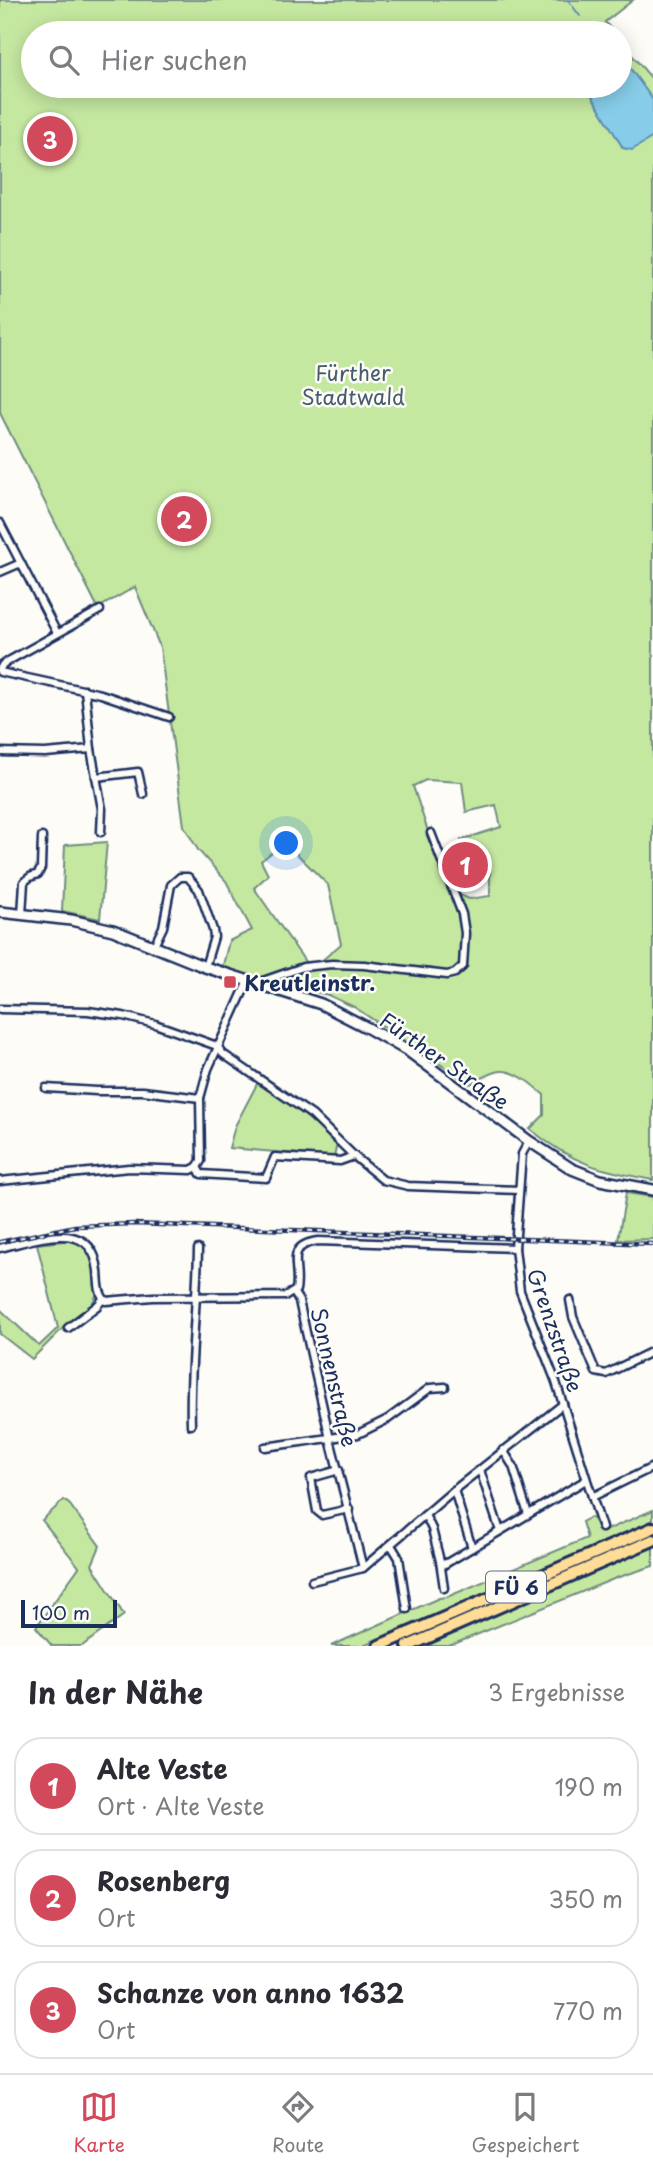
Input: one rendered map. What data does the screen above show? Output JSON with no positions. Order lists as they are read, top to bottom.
{
  "streets": {
    "main road": ["Fürther Straße", "FÜ 6"],
    "street": ["Grenzstraße", "Sonnenstraße"]
  },
  "crossings": [
    ["Fürther Straße", "Grenzstraße"],
    ["Grenzstraße", "Sonnenstraße"]
  ],
  "parks": ["Fürther Stadtwald"],
  "places": {
    "transit": ["Kreutleinstr."]
  },
  "scale_bar": "100 m",
  "page": {
    "search": "Hier suchen",
    "pins": ["3", "2", "1"],
    "scale": "100 m",
    "heading": ["In der Nähe", "3 Ergebnisse"],
    "list": [
      {
        "mark": "1",
        "name": "Alte Veste",
        "note": "Ort · Alte Veste",
        "value": "190 m"
      },
      {
        "mark": "2",
        "name": "Rosenberg",
        "note": "Ort",
        "value": "350 m"
      },
      {
        "mark": "3",
        "name": "Schanze von anno 1632",
        "note": "Ort",
        "value": "770 m"
      }
    ],
    "nav": ["Karte", "Route", "Gespeichert"]
  }
}
